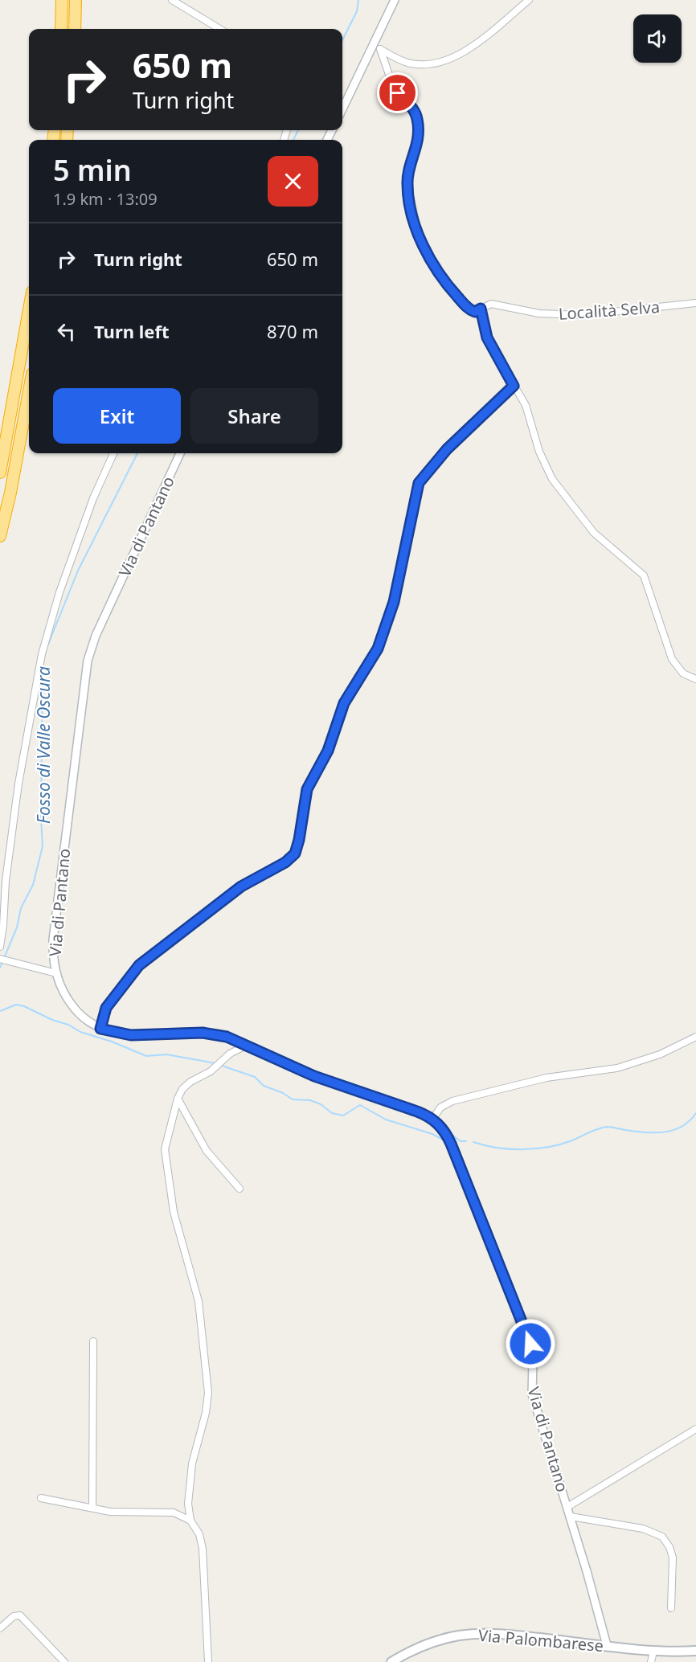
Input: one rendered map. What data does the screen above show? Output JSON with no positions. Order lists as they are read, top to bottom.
{
  "streets": {
    "main road": ["Via Palombarese"],
    "street": ["Località Selva", "Via di Pantano"]
  },
  "crossings": [
    ["Via di Pantano", "Via Palombarese"]
  ],
  "water": ["Fosso di Valle Oscura"],
  "page": {
    "turn": ["650 m", "Turn right"],
    "heading": ["5 min", "1.9 km · 13:09"],
    "list": [
      {
        "name": "Turn right",
        "value": "650 m"
      },
      {
        "name": "Turn left",
        "value": "870 m"
      }
    ],
    "buttons": ["Exit", "Share"]
  }
}
